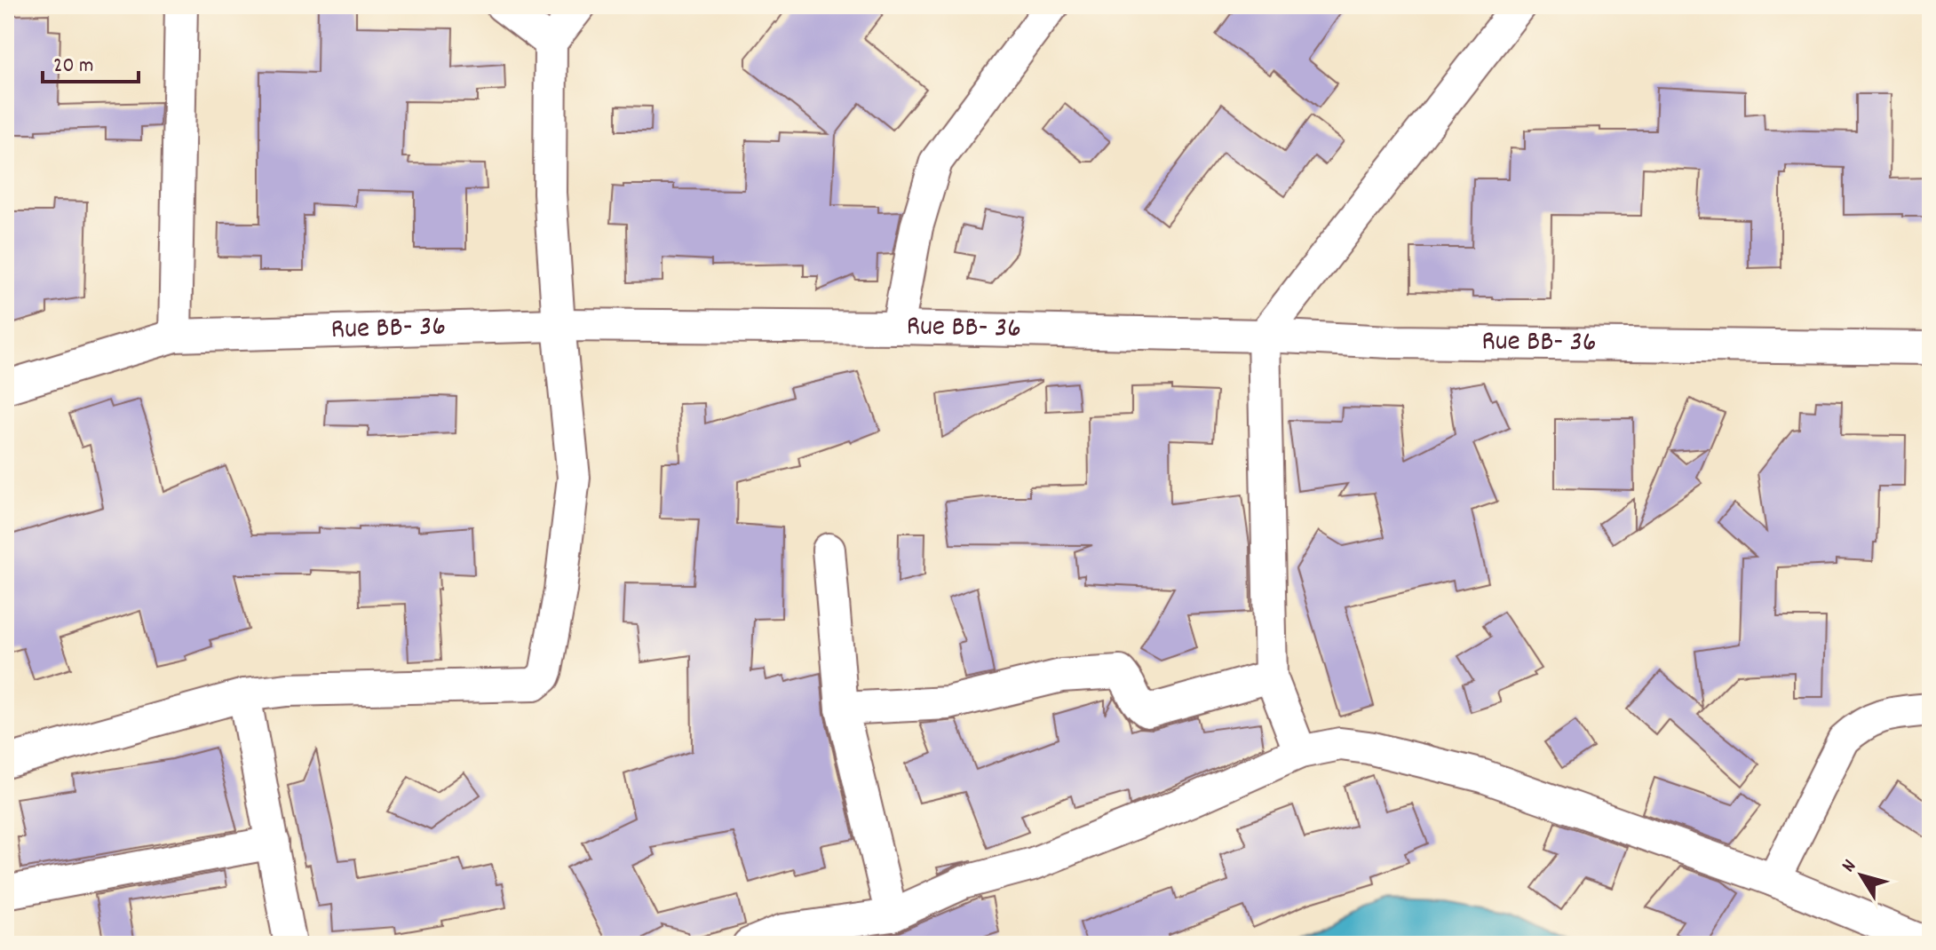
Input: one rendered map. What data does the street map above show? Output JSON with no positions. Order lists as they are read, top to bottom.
{
  "streets": {
    "street": ["Rue BB- 36"]
  },
  "scale_bar": "20 m",
  "north": "top left"
}
